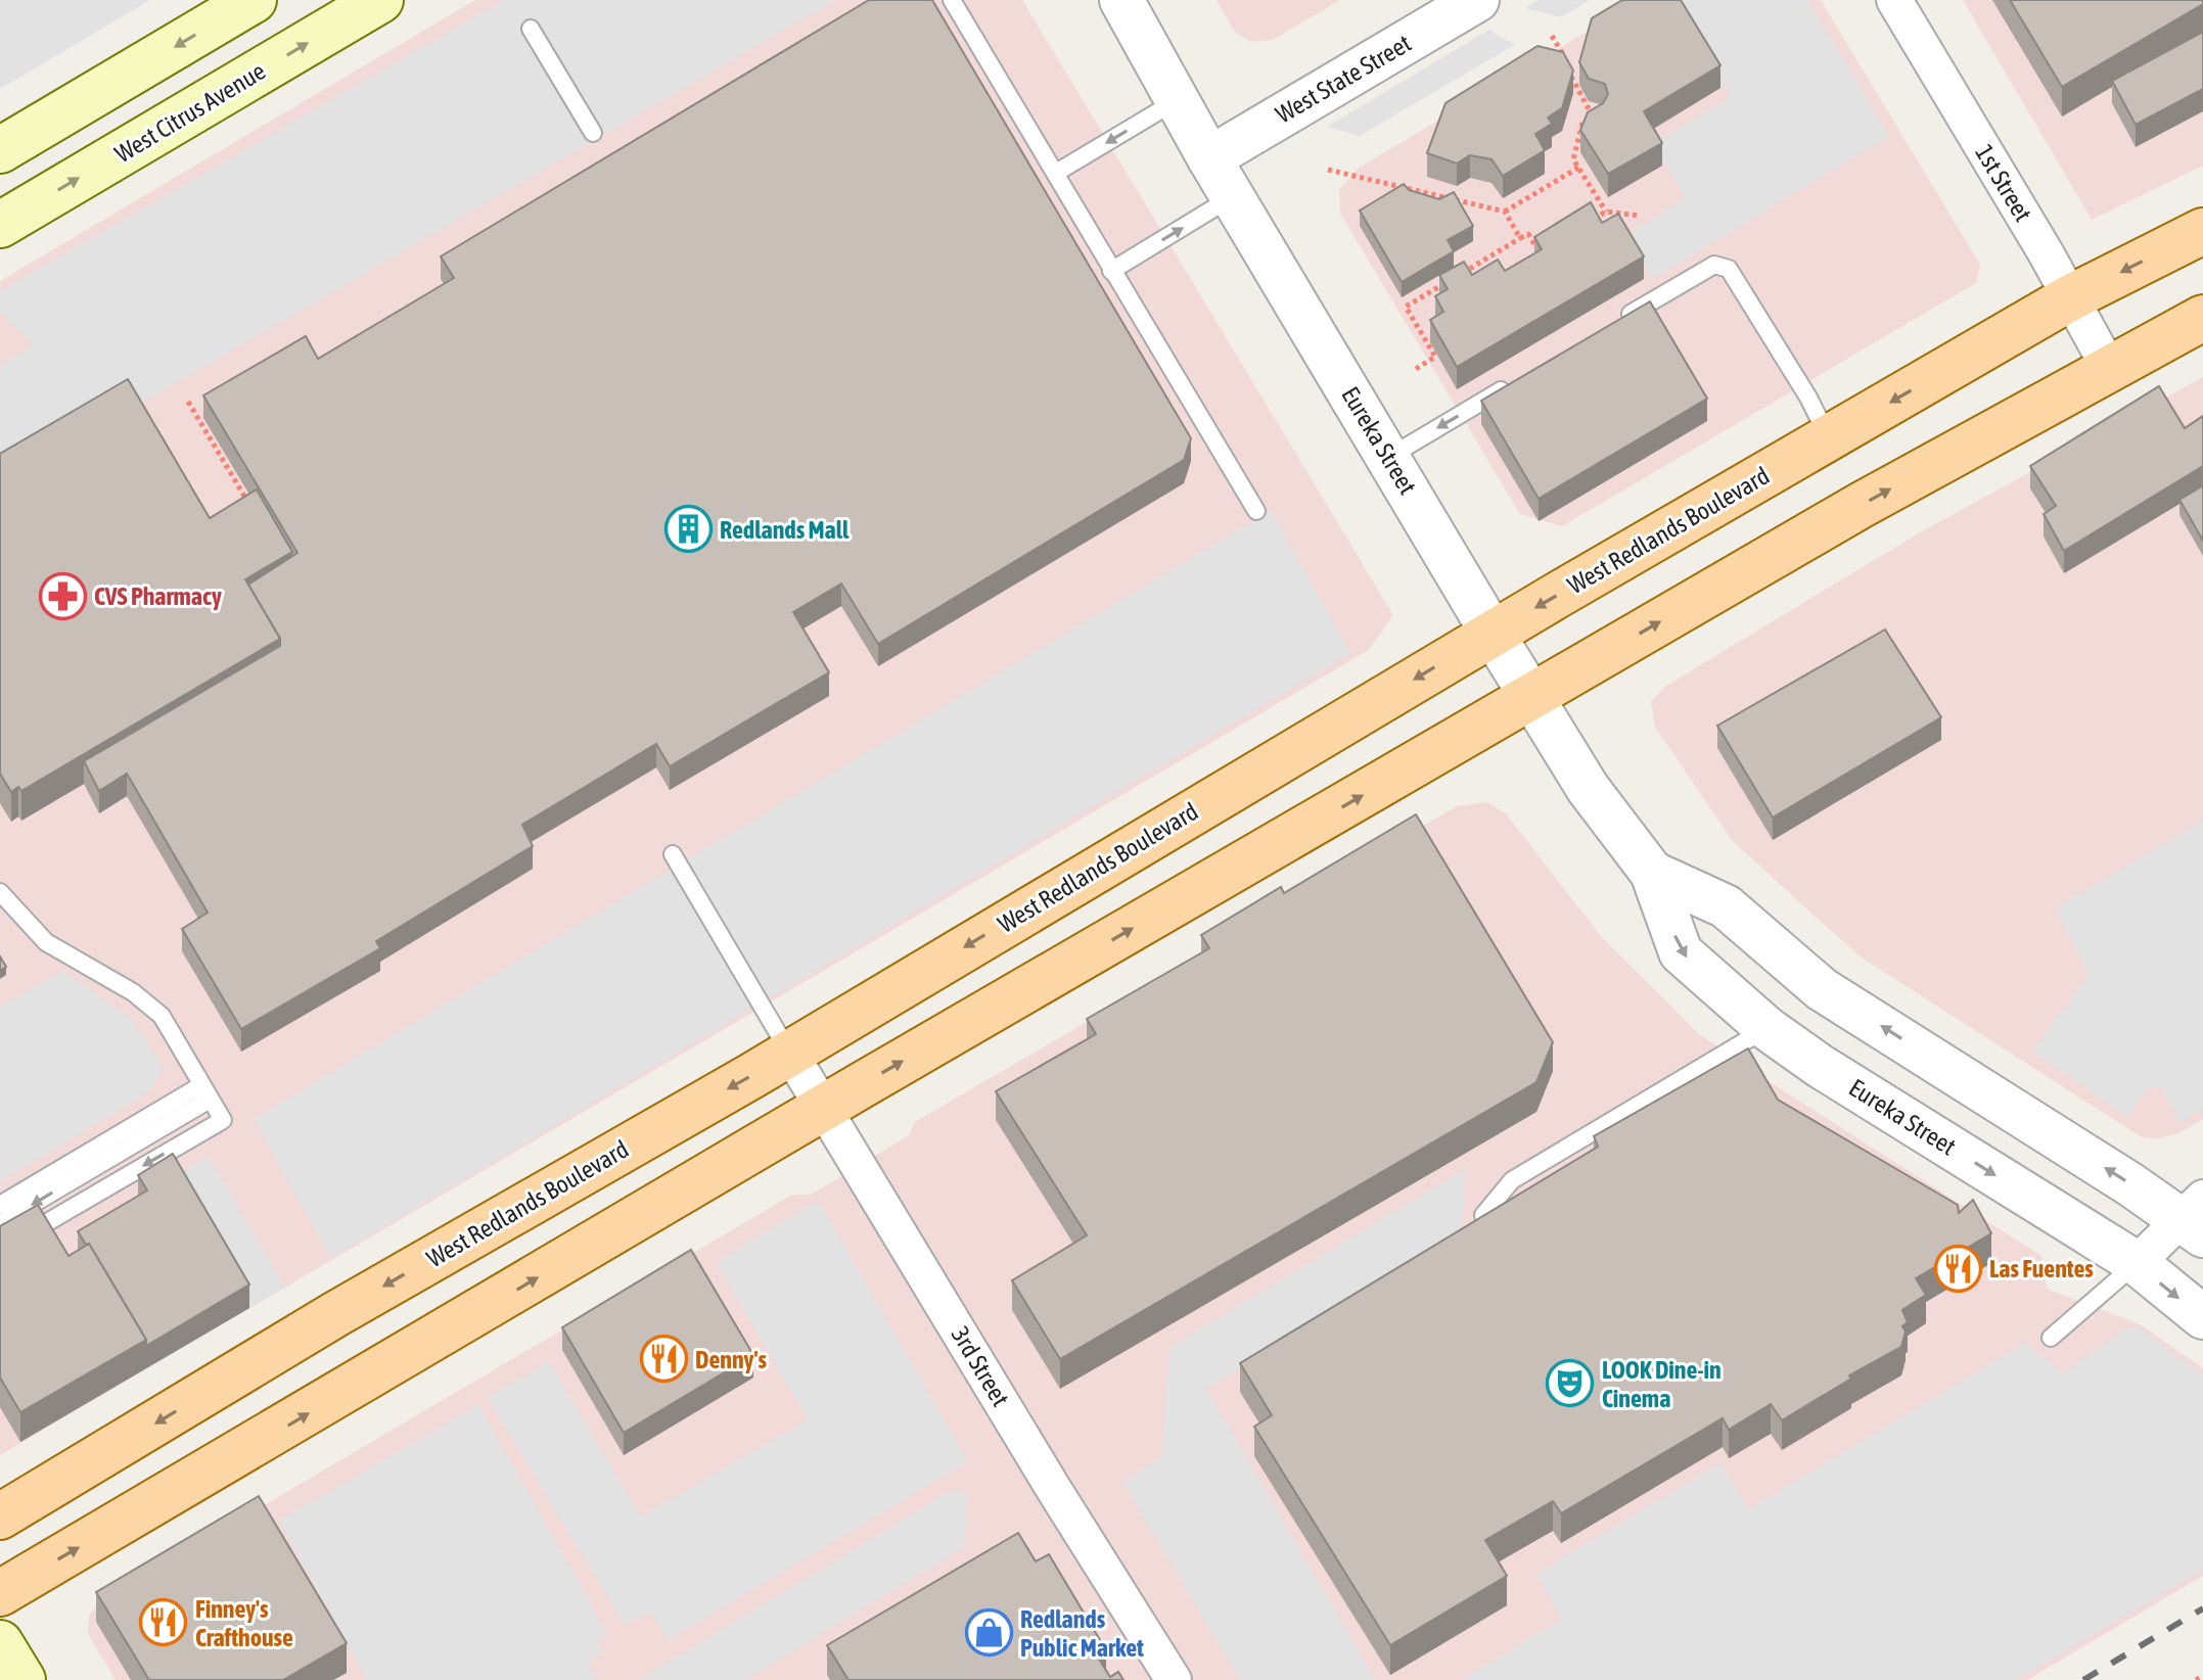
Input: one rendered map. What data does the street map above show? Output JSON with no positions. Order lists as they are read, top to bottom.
{
  "streets": {
    "main road": ["West Citrus Avenue", "West Redlands Boulevard"],
    "street": [
      "West State Street",
      "1st Street",
      "Eureka Street",
      "3rd Street"
    ]
  },
  "crossings": [
    ["West State Street", "Eureka Street"],
    ["1st Street", "West Redlands Boulevard"],
    ["Eureka Street", "West Redlands Boulevard"],
    ["West Redlands Boulevard", "3rd Street"]
  ],
  "places": {
    "building": ["Redlands Mall"],
    "pharmacy": ["CVS Pharmacy"],
    "restaurant": ["Las Fuentes", "Denny's", "Finney's Crafthouse"],
    "theatre": ["LOOK Dine-in Cinema"],
    "shop": ["Redlands Public Market"]
  }
}
